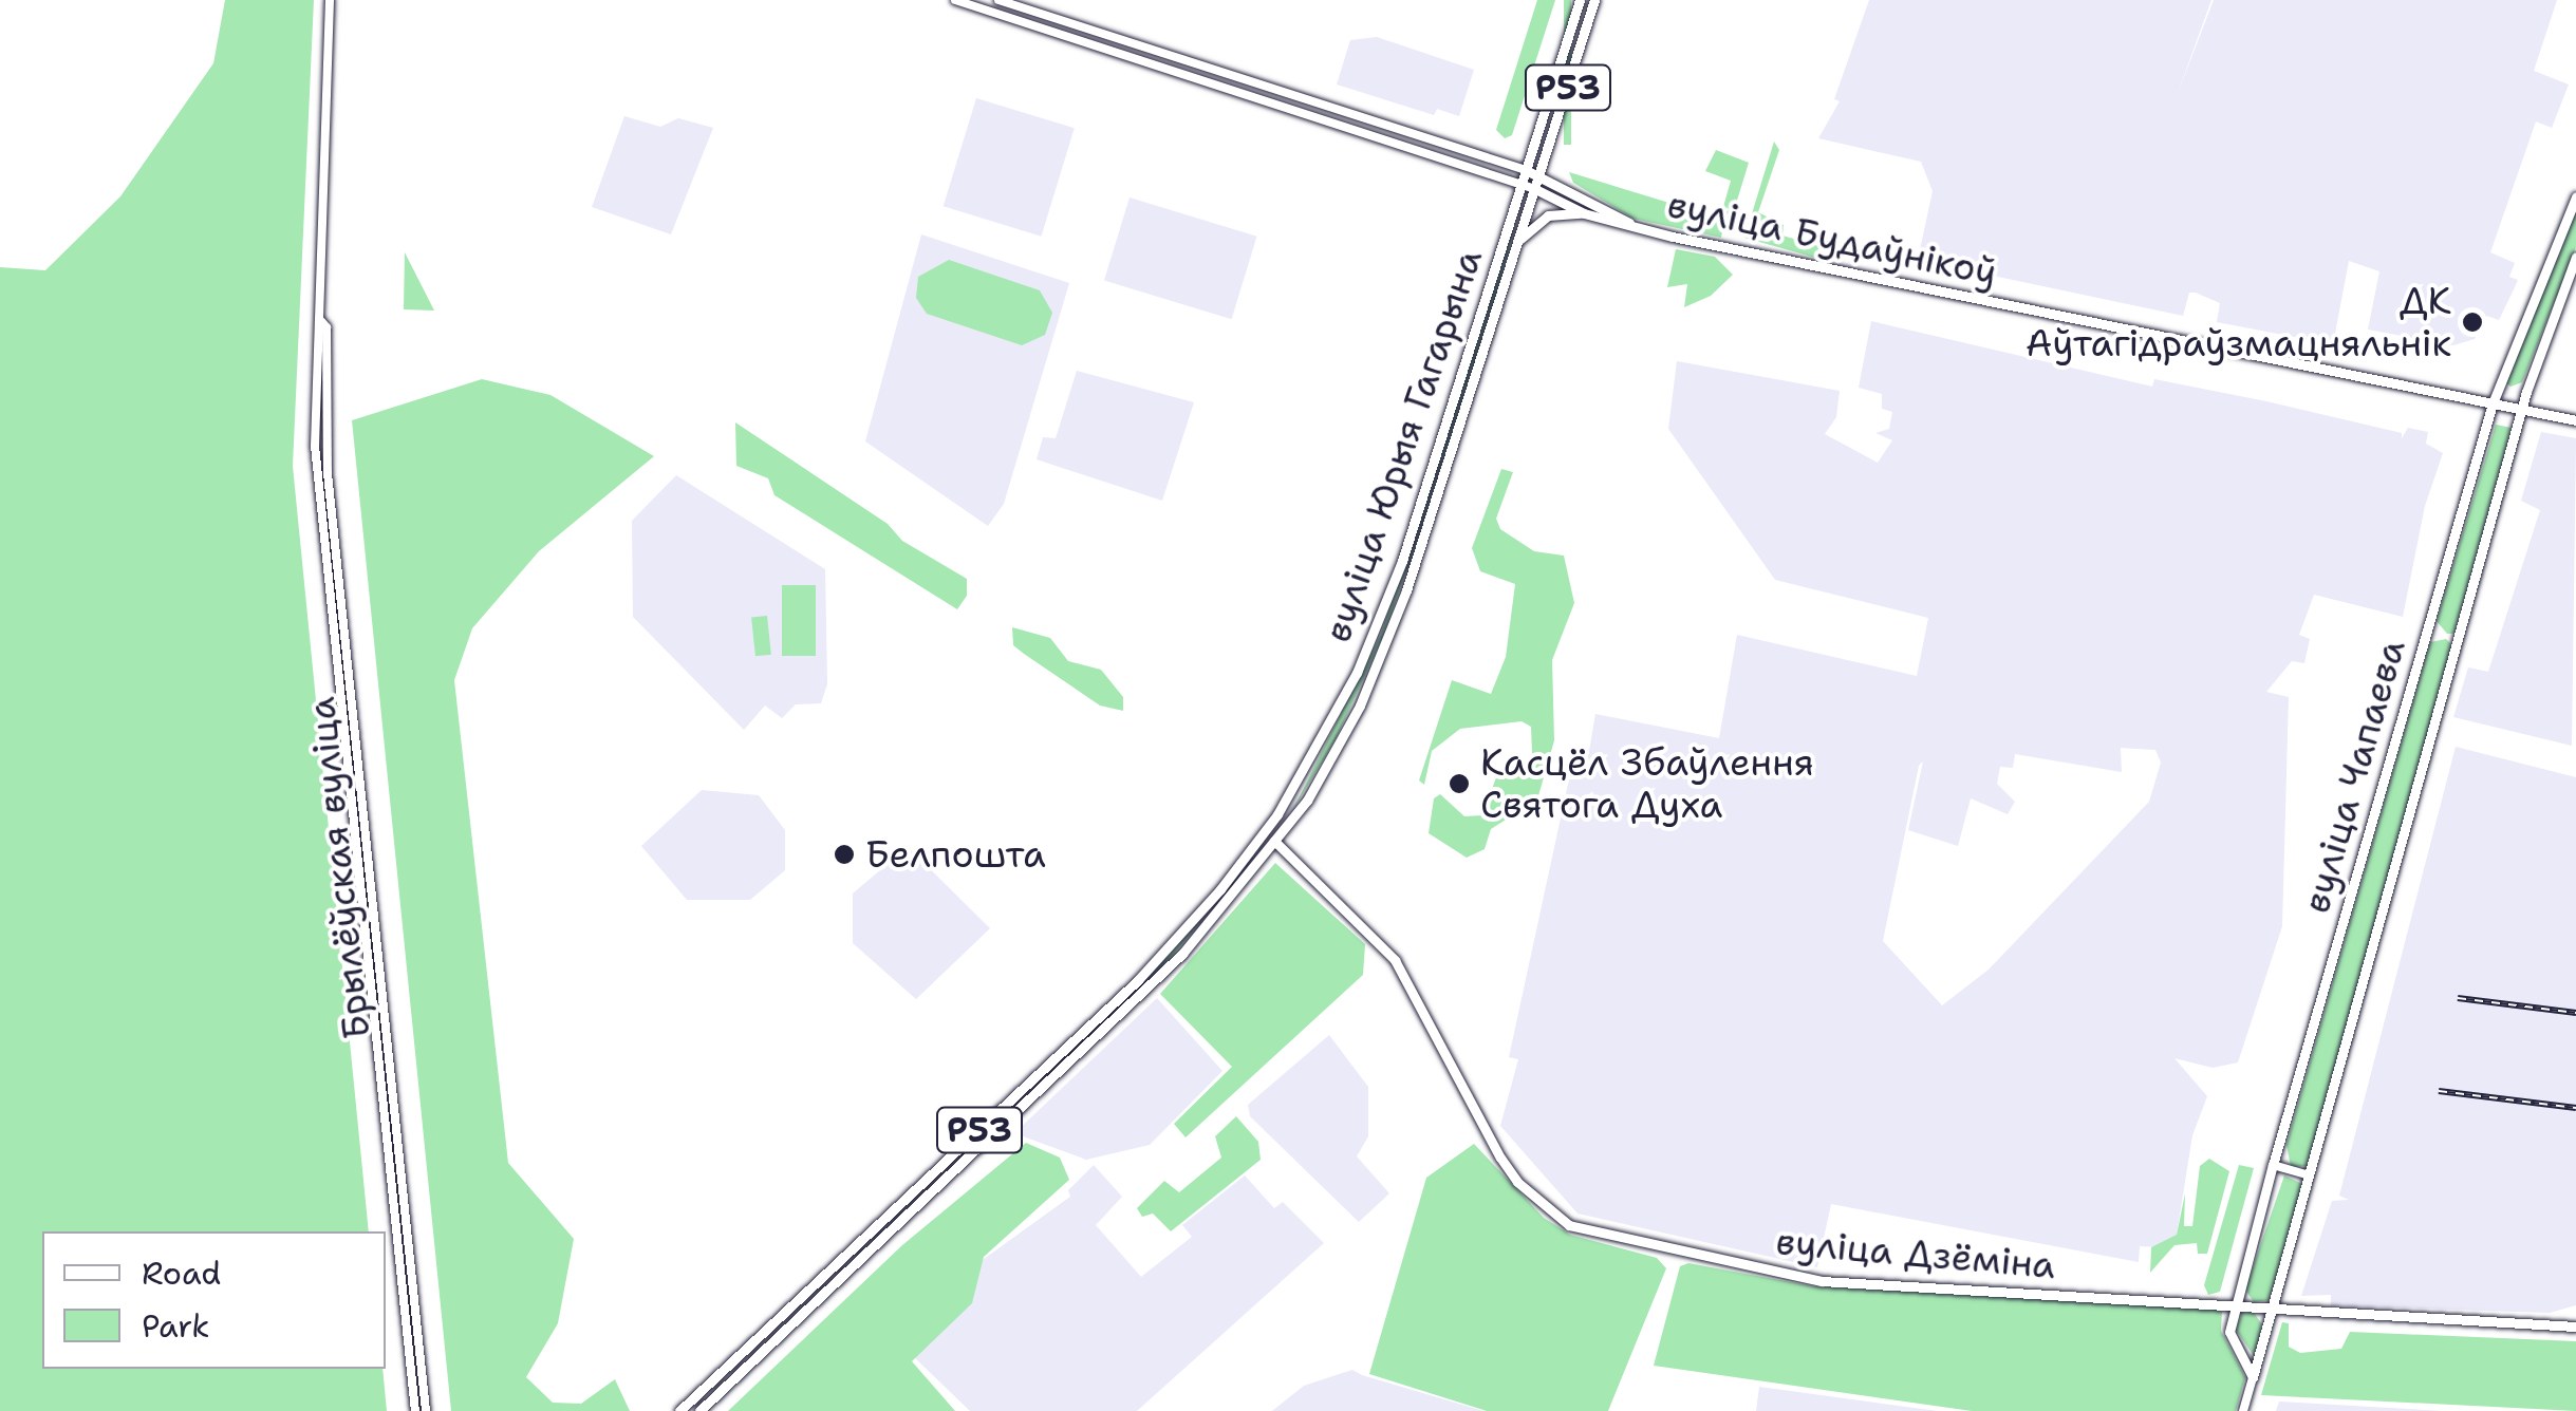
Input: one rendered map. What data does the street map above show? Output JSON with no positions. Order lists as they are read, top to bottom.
{
  "streets": {
    "main road": [
      "Р53",
      "вуліца Будаўнікоў",
      "вуліца Юрыя Гагарына",
      "вуліца Чапаева",
      "вуліца Дзёміна"
    ],
    "street": ["Брылёўская вуліца"]
  },
  "crossings": [
    ["вуліца Будаўнікоў", "вуліца Юрыя Гагарына"],
    ["вуліца Будаўнікоў", "вуліца Чапаева"],
    ["вуліца Юрыя Гагарына", "вуліца Дзёміна"],
    ["вуліца Чапаева", "вуліца Дзёміна"]
  ],
  "places": ["ДК Аўтагідраўзмацняльнік", "Касцёл Збаўлення Святога Духа", "Белпошта"],
  "legend": ["Road", "Park"]
}
